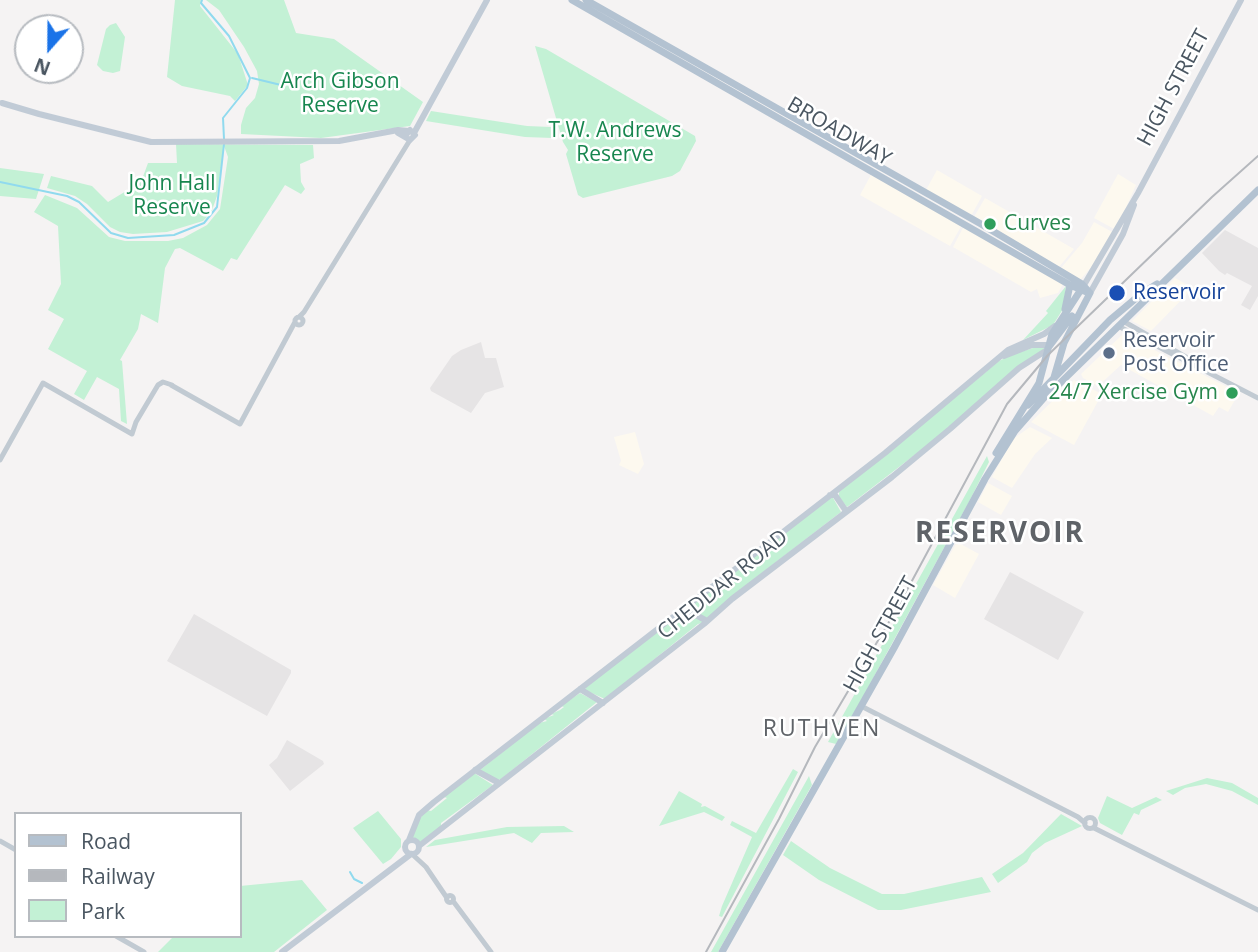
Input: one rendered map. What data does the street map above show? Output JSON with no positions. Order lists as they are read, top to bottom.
{
  "streets": {
    "main road": ["HIGH STREET", "BROADWAY", "CHEDDAR ROAD"]
  },
  "crossings": [
    ["HIGH STREET", "BROADWAY"],
    ["HIGH STREET", "CHEDDAR ROAD"]
  ],
  "districts": ["RESERVOIR", "RUTHVEN"],
  "parks": ["Arch Gibson Reserve", "T.W. Andrews Reserve", "John Hall Reserve"],
  "places": [
    "Curves",
    "Reservoir",
    "Reservoir Post Office",
    "24/7 Xercise Gym"
  ],
  "legend": ["Road", "Railway", "Park"],
  "north": "bottom"
}
